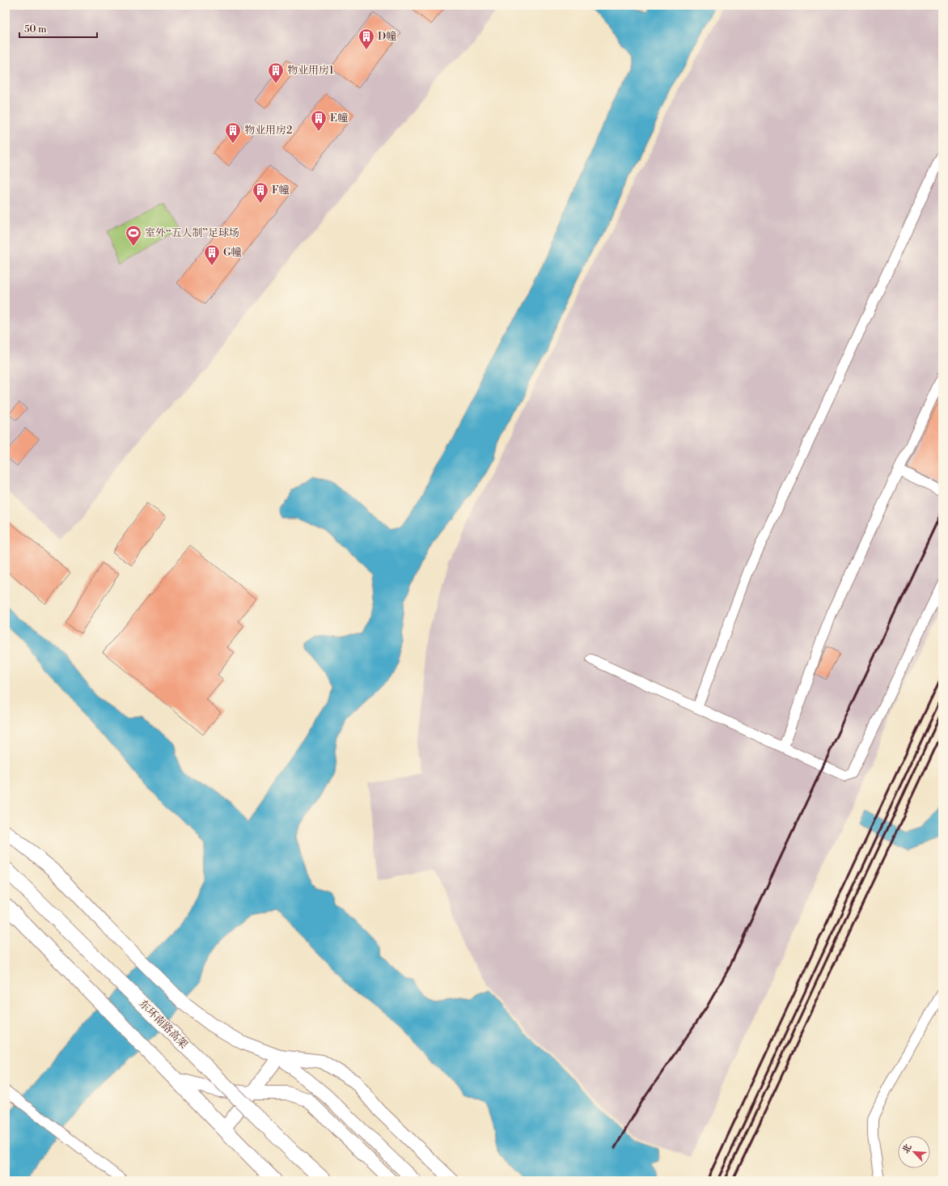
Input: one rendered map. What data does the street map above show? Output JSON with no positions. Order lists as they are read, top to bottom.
{
  "streets": {
    "highway": ["东环南路高架"]
  },
  "places": {
    "building": [
      "D幢",
      "物业用房1",
      "E幢",
      "物业用房2",
      "F幢",
      "G幢"
    ],
    "sports": ["室外“五人制”足球场"]
  },
  "scale_bar": "50 m",
  "north": "top left"
}
